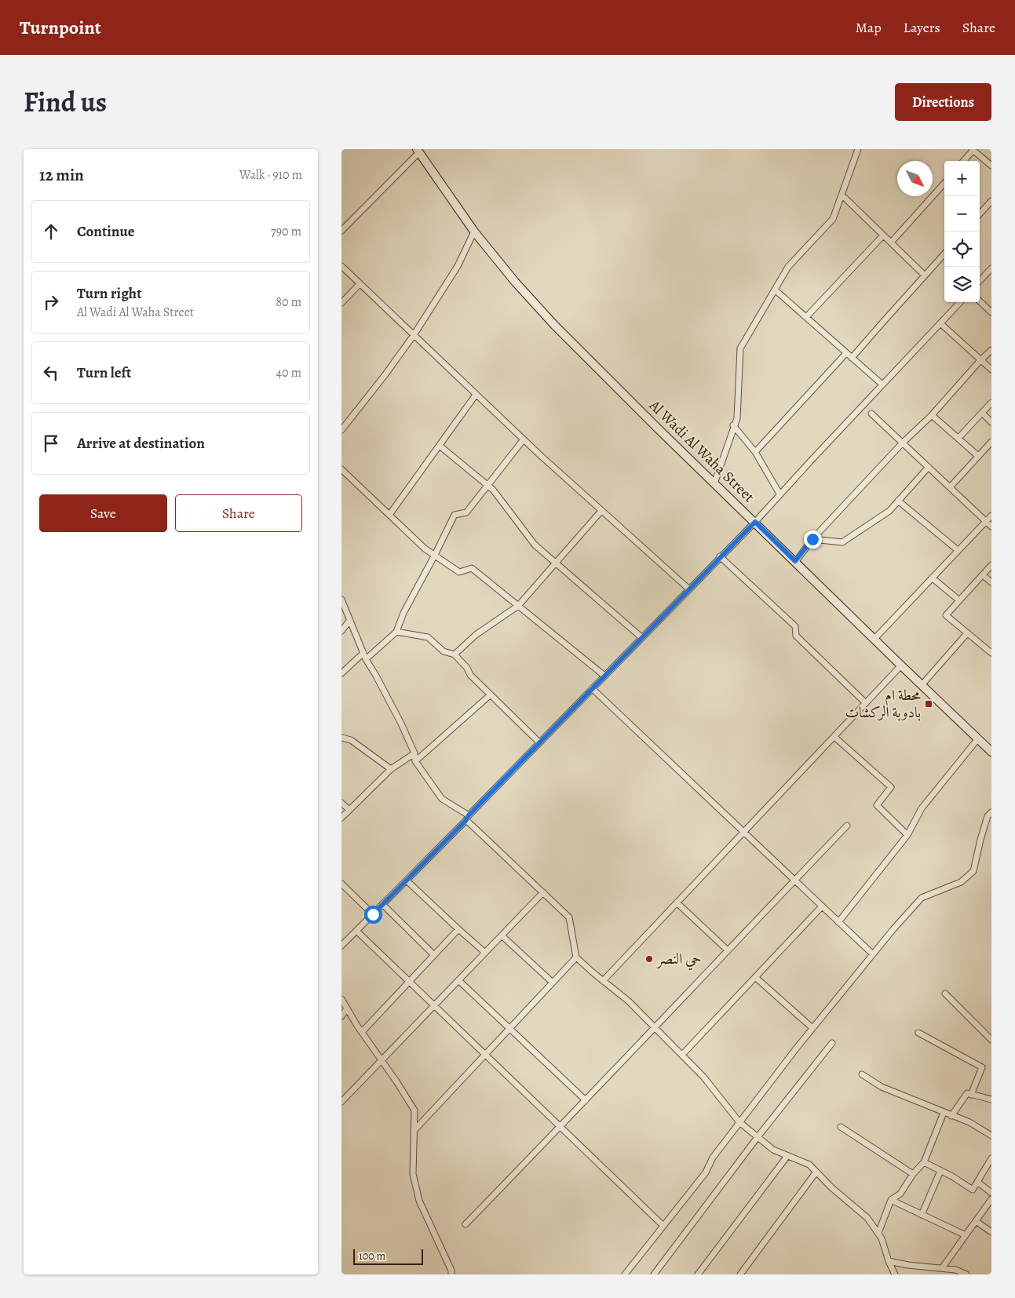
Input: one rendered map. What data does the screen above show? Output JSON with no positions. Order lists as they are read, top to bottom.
{
  "streets": {
    "main road": ["Al Wadi Al Waha Street"]
  },
  "places": {
    "transit": ["محطة ام بادوبة الركشات"],
    "other": ["حي النصر"]
  },
  "scale_bar": "100 m",
  "north": "bottom right",
  "page": {
    "header": "Turnpoint",
    "nav": ["Map", "Layers", "Share"],
    "title": "Find us",
    "buttons": [
      "Directions",
      ["Save", "Share"]
    ],
    "heading": ["12 min", "Walk · 910 m"],
    "map_buttons": ["+", "−"],
    "list": [
      ["Continue", "790 m"],
      ["Turn right", "Al Wadi Al Waha Street", "80 m"],
      ["Turn left", "40 m"],
      "Arrive at destination"
    ],
    "scale": "100 m"
  }
}
